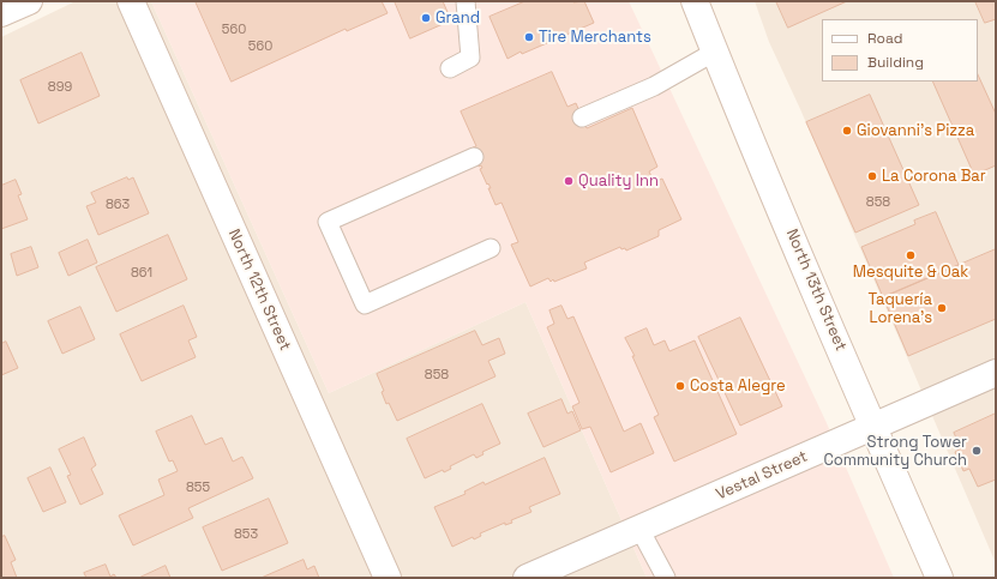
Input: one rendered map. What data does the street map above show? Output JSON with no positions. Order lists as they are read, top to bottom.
{
  "streets": {
    "street": ["North 12th Street", "North 13th Street", "Vestal Street"]
  },
  "crossings": [
    ["North 13th Street", "Vestal Street"]
  ],
  "places": [
    "Grand",
    "Tire Merchants",
    "Giovanni’s Pizza",
    "La Corona Bar",
    "Quality Inn",
    "Mesquite & Oak",
    "Taquería Lorena’s",
    "Costa Alegre",
    "Strong Tower Community Church"
  ],
  "house_numbers": [
    "560",
    "560",
    "899",
    "858",
    "863",
    "861",
    "858",
    "855",
    "853"
  ],
  "legend": ["Road", "Building"]
}
